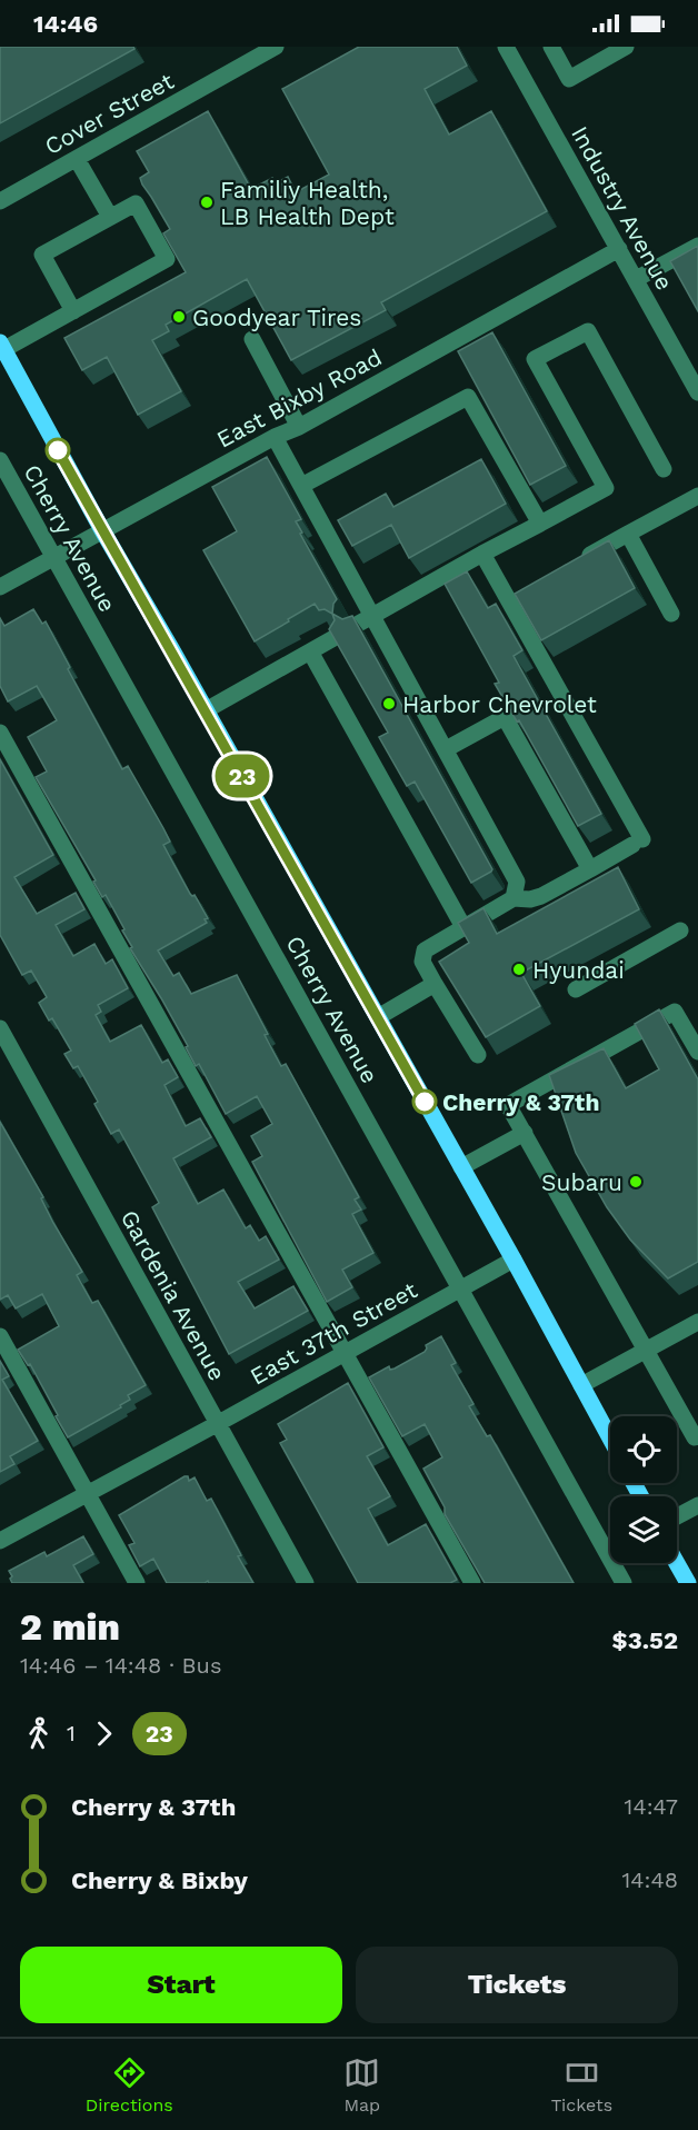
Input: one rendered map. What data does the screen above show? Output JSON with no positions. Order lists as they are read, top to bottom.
{
  "streets": {
    "main road": ["Cherry Avenue"],
    "street": [
      "Cover Street",
      "Industry Avenue",
      "East Bixby Road",
      "Gardenia Avenue",
      "East 37th Street"
    ]
  },
  "crossings": [
    ["Industry Avenue", "East Bixby Road"],
    ["East Bixby Road", "Cherry Avenue"],
    ["Cherry Avenue", "East 37th Street"],
    ["Gardenia Avenue", "East 37th Street"]
  ],
  "places": [
    "Familiy Health, LB Health Dept",
    "Goodyear Tires",
    "Harbor Chevrolet",
    "Hyundai",
    "Cherry & 37th",
    "Subaru"
  ],
  "lines": ["bus line 23"],
  "page": {
    "status": "14:46",
    "on_map": "23",
    "heading": ["2 min", "14:46 – 14:48 · Bus", "$3.52"],
    "legs": ["1", "23"],
    "list": [
      {
        "name": "Cherry & 37th",
        "value": "14:47"
      },
      {
        "name": "Cherry & Bixby",
        "value": "14:48"
      }
    ],
    "buttons": ["Start", "Tickets"],
    "tabs": ["Directions", "Map", "Tickets"]
  }
}
